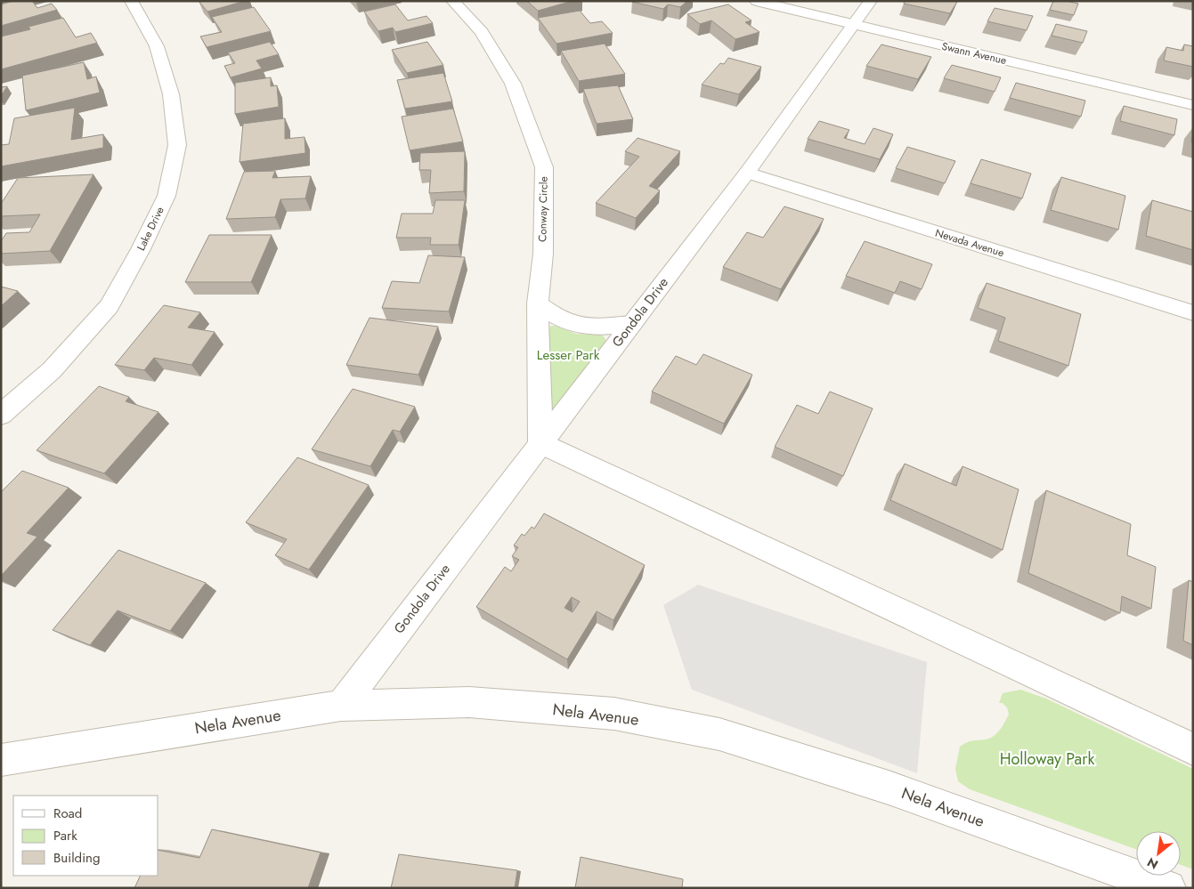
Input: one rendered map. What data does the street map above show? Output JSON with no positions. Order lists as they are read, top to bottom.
{
  "streets": {
    "street": [
      "Swann Avenue",
      "Conway Circle",
      "Lake Drive",
      "Nevada Avenue",
      "Gondola Drive",
      "Nela Avenue"
    ]
  },
  "crossings": [
    ["Swann Avenue", "Gondola Drive"],
    ["Conway Circle", "Gondola Drive"],
    ["Nevada Avenue", "Gondola Drive"],
    ["Gondola Drive", "Nela Avenue"]
  ],
  "parks": ["Lesser Park", "Holloway Park"],
  "legend": ["Road", "Park", "Building"],
  "north": "bottom left"
}
